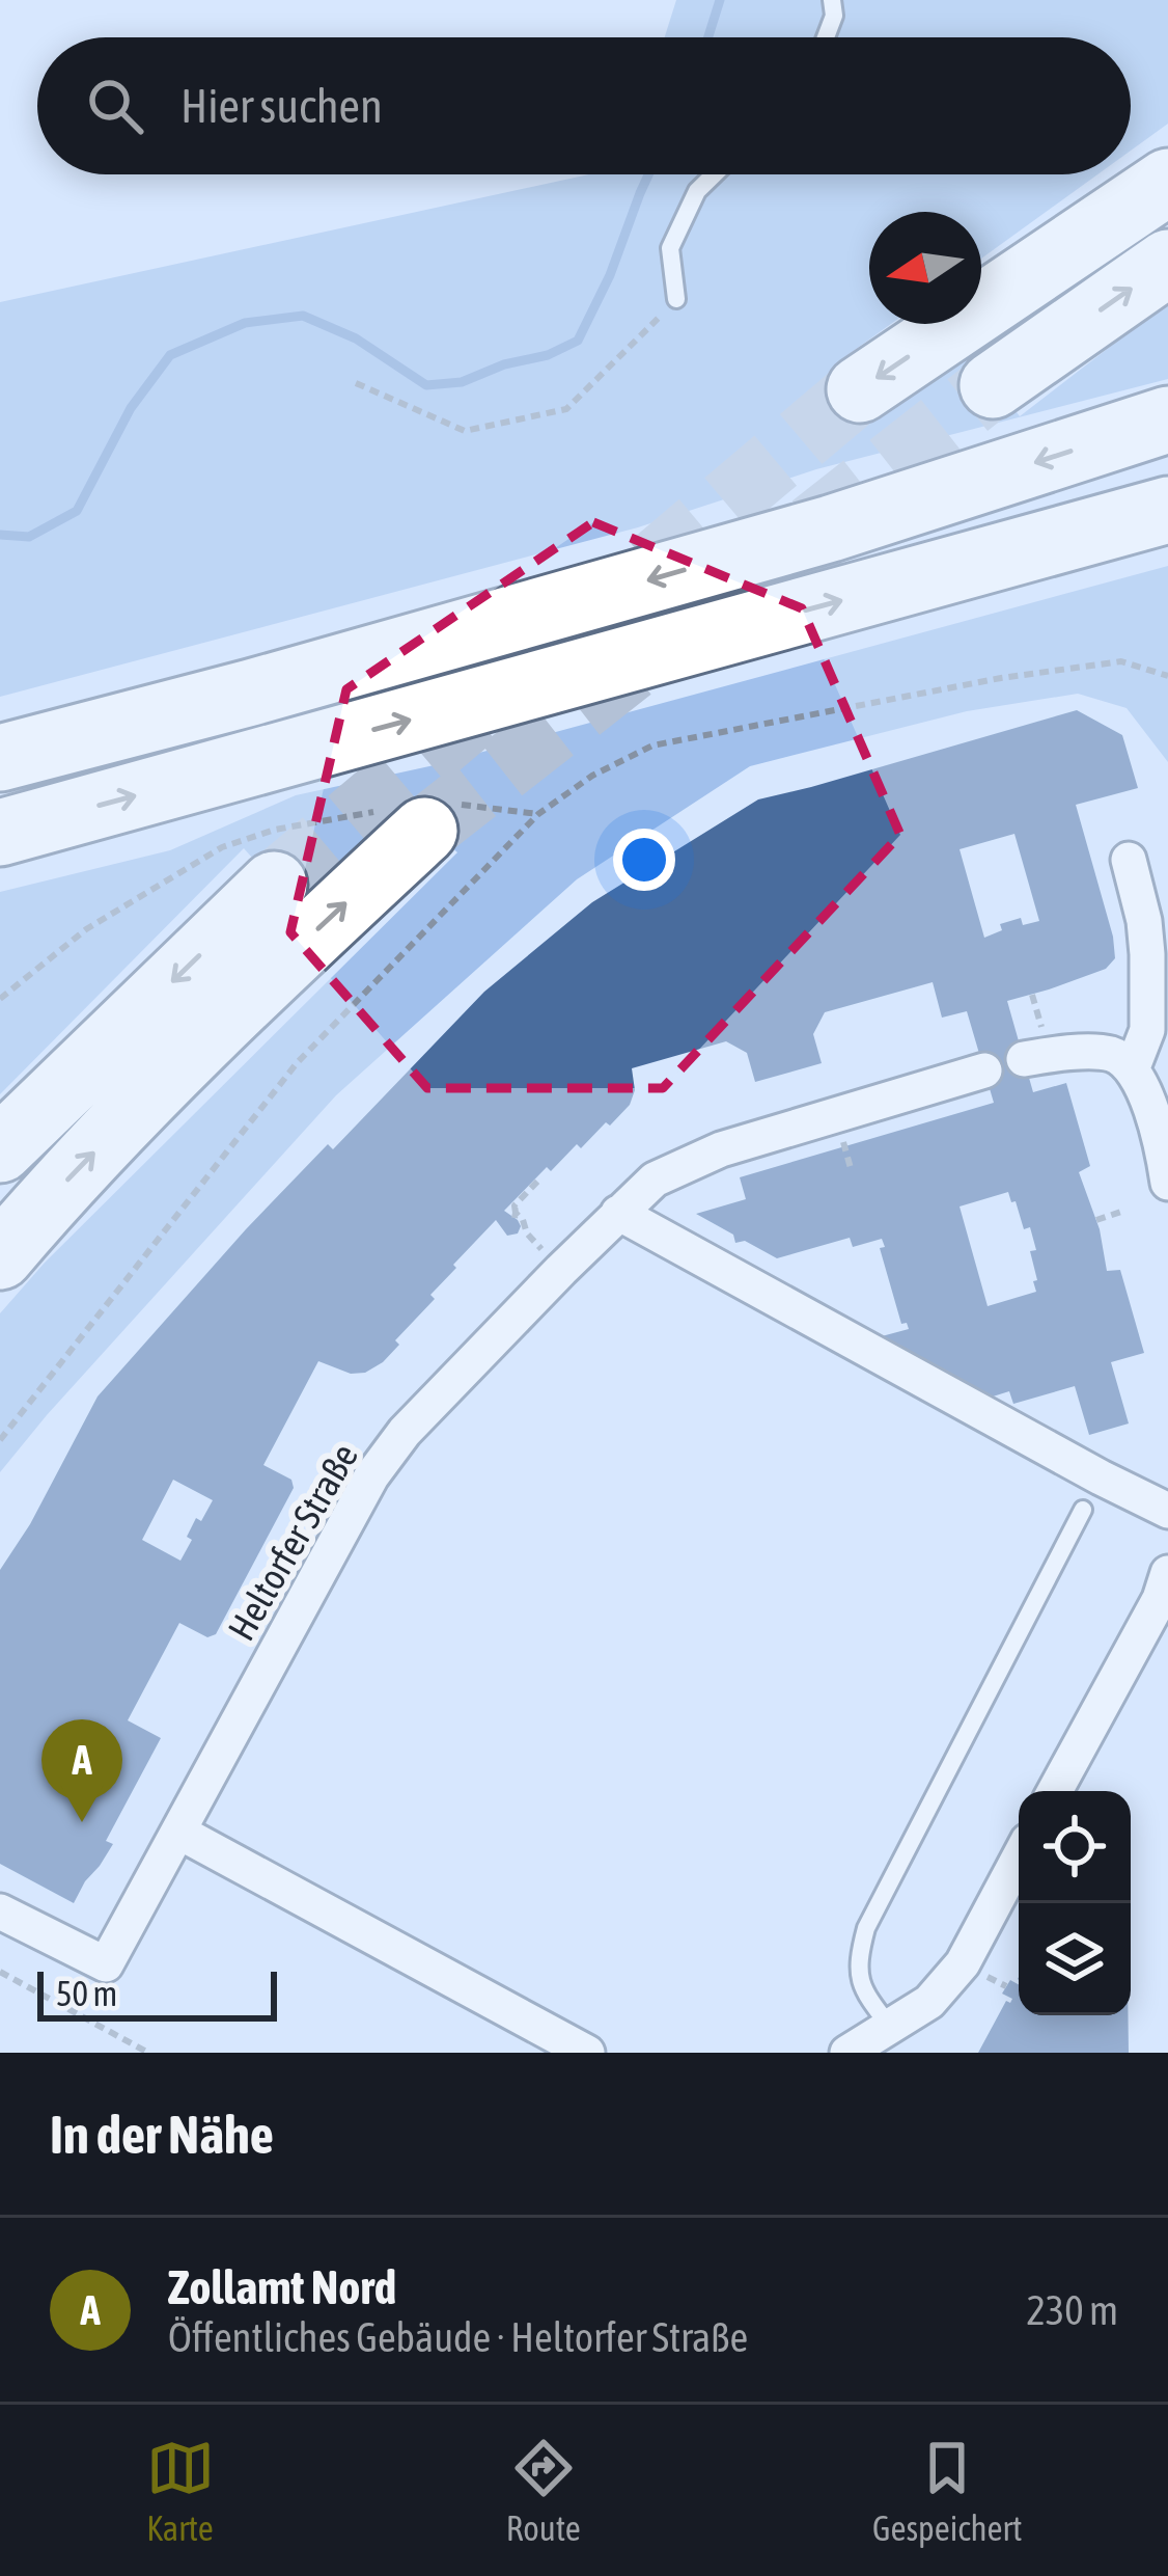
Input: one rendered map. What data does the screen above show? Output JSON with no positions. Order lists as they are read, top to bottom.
{
  "streets": {
    "street": ["Heltorfer Straße"]
  },
  "scale_bar": "50 m",
  "north": "left",
  "page": {
    "search": "Hier suchen",
    "pins": "A",
    "scale": "50 m",
    "heading": "In der Nähe",
    "list": [
      {
        "mark": "A",
        "name": "Zollamt Nord",
        "note": "Öffentliches Gebäude · Heltorfer Straße",
        "value": "230 m"
      }
    ],
    "nav": ["Karte", "Route", "Gespeichert"]
  }
}
